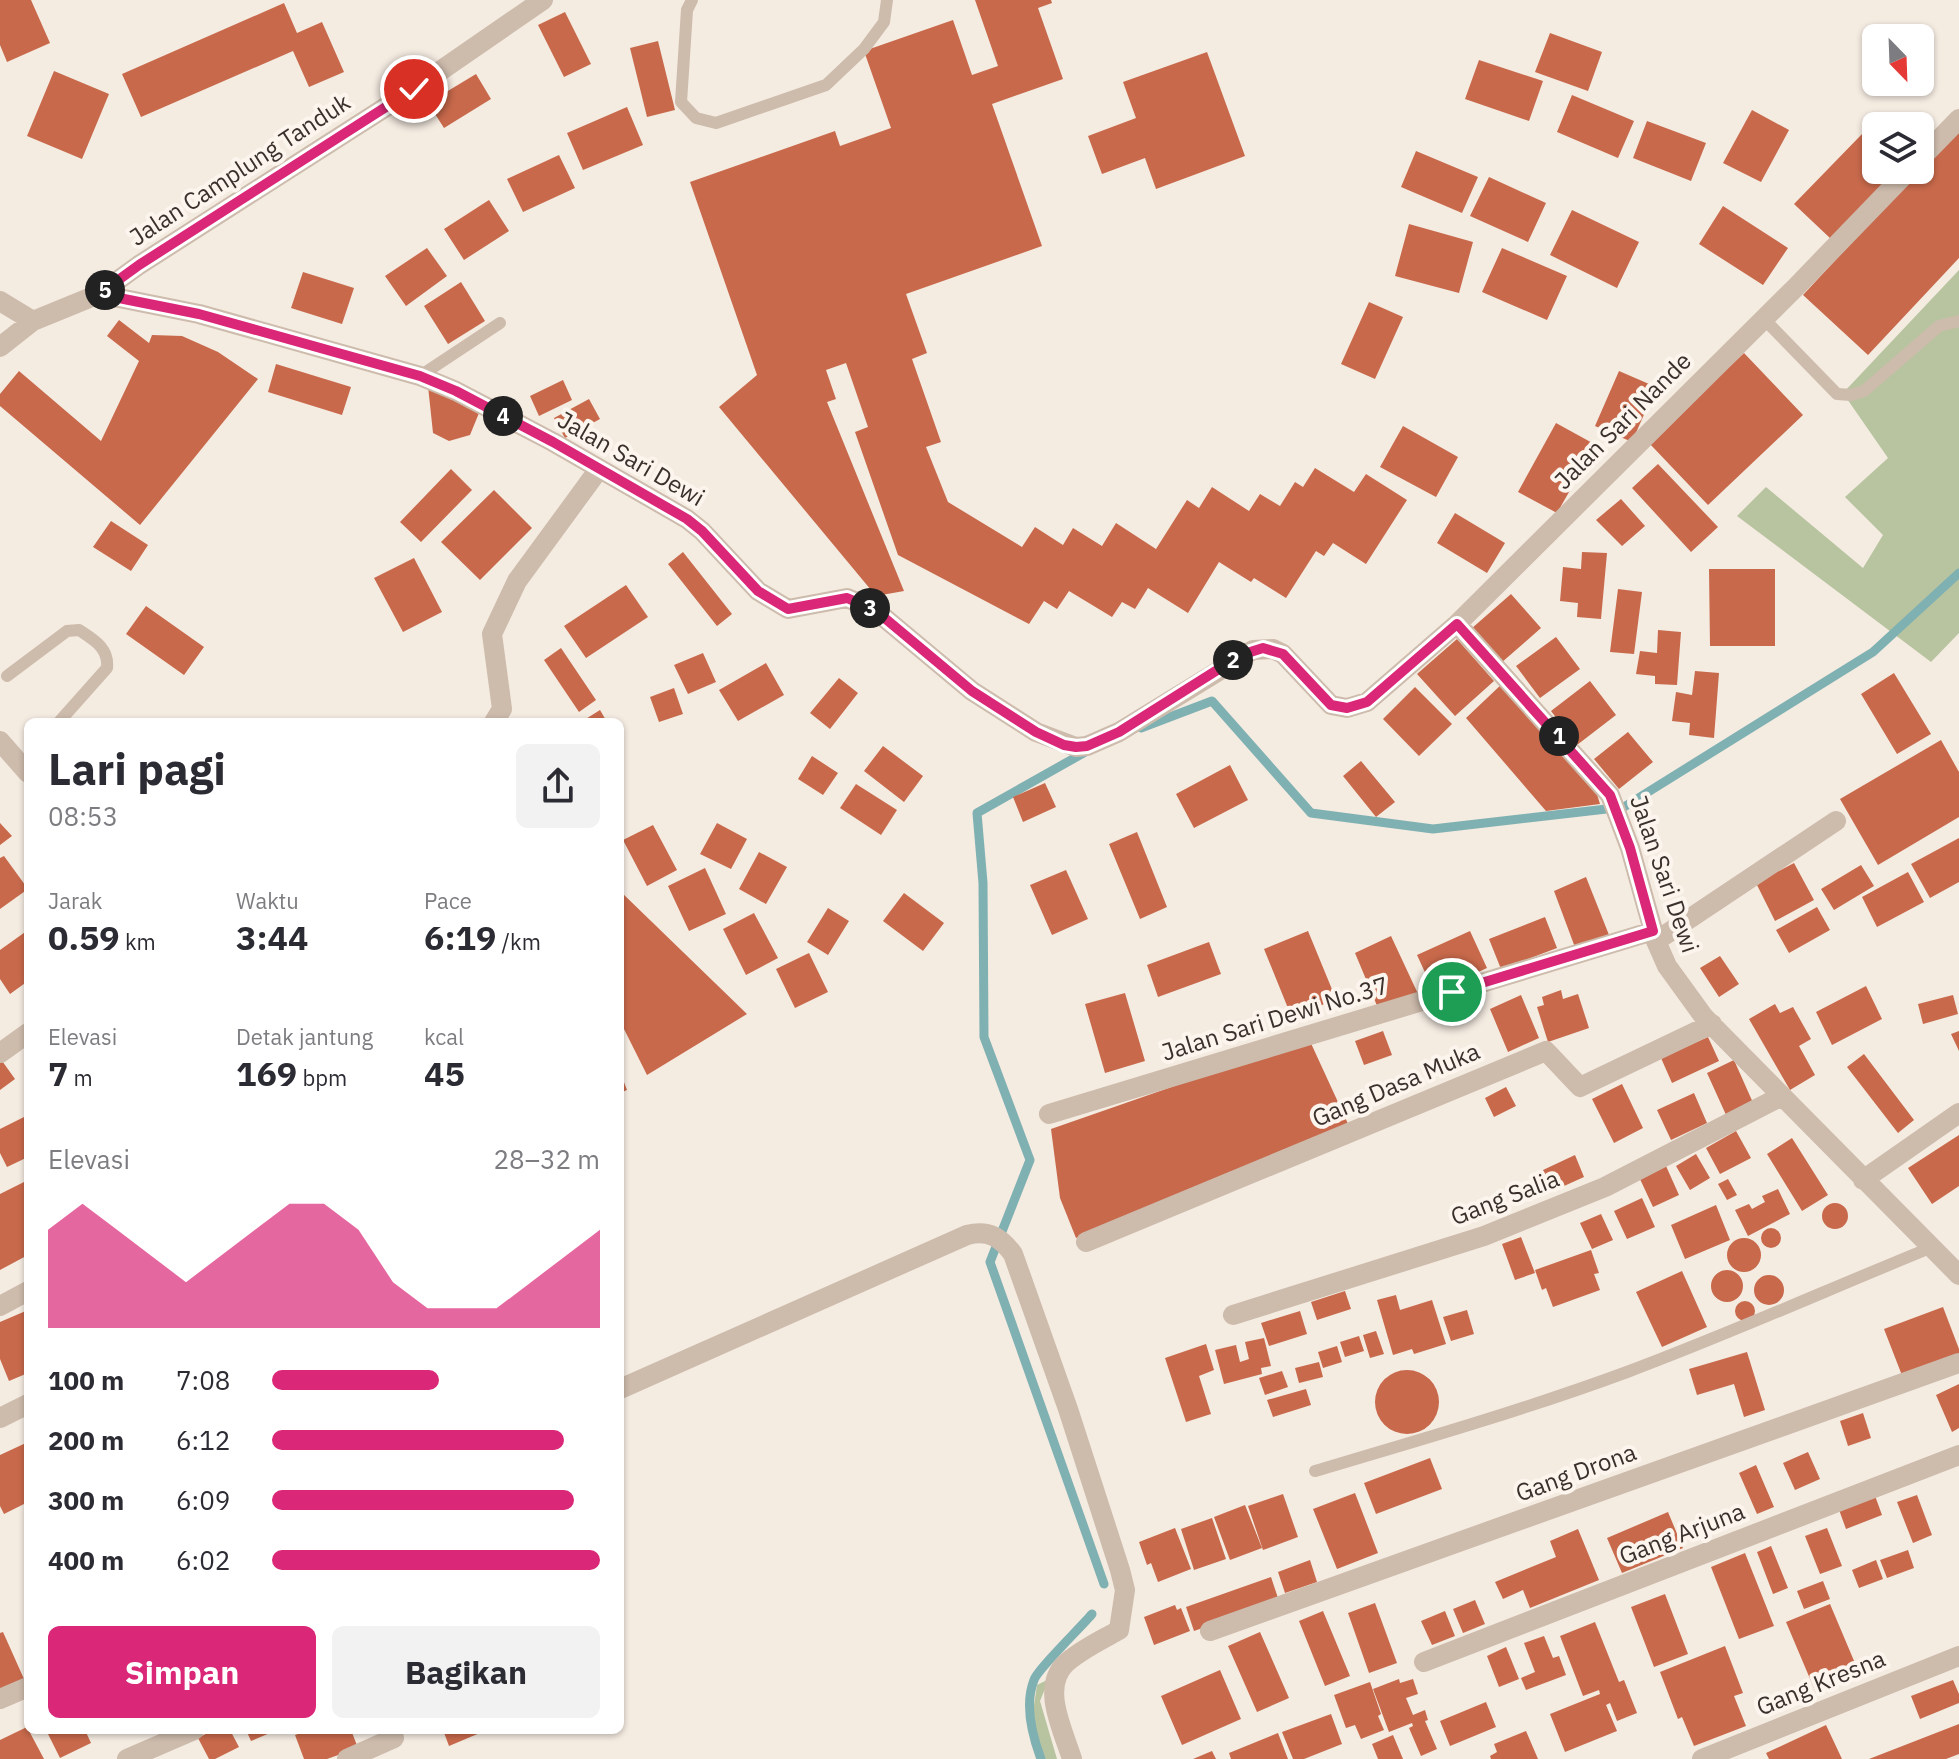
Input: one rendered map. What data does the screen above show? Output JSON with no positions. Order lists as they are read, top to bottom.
{
  "streets": {
    "street": [
      "Jalan Camplung Tanduk",
      "Jalan Sari Nande",
      "Jalan Sari Dewi",
      "Jalan Sari Dewi No.37",
      "Gang Dasa Muka",
      "Gang Salia",
      "Gang Drona",
      "Gang Arjuna",
      "Gang Kresna"
    ]
  },
  "crossings": [
    ["Jalan Camplung Tanduk", "Jalan Sari Dewi"],
    ["Jalan Sari Nande", "Jalan Sari Dewi"],
    ["Jalan Sari Dewi", "Jalan Sari Dewi No.37"],
    ["Jalan Sari Dewi", "Gang Dasa Muka"],
    ["Jalan Sari Dewi", "Gang Salia"]
  ],
  "north": "bottom right",
  "page": {
    "pins": [
      "5",
      "4",
      "3",
      "2",
      "1"
    ],
    "heading": ["Lari pagi", "08:53"],
    "stats": [
      ["Jarak", "0.59 km"],
      ["Waktu", "3:44"],
      ["Pace", "6:19 /km"],
      ["Elevasi", "7 m"],
      ["Detak jantung", "169 bpm"],
      ["kcal", "45"]
    ],
    "chart": ["Elevasi", "28–32 m"],
    "list": [
      {
        "name": "100 m",
        "note": "7:08"
      },
      {
        "name": "200 m",
        "note": "6:12"
      },
      {
        "name": "300 m",
        "note": "6:09"
      },
      {
        "name": "400 m",
        "note": "6:02"
      }
    ],
    "buttons": ["Simpan", "Bagikan"]
  }
}
